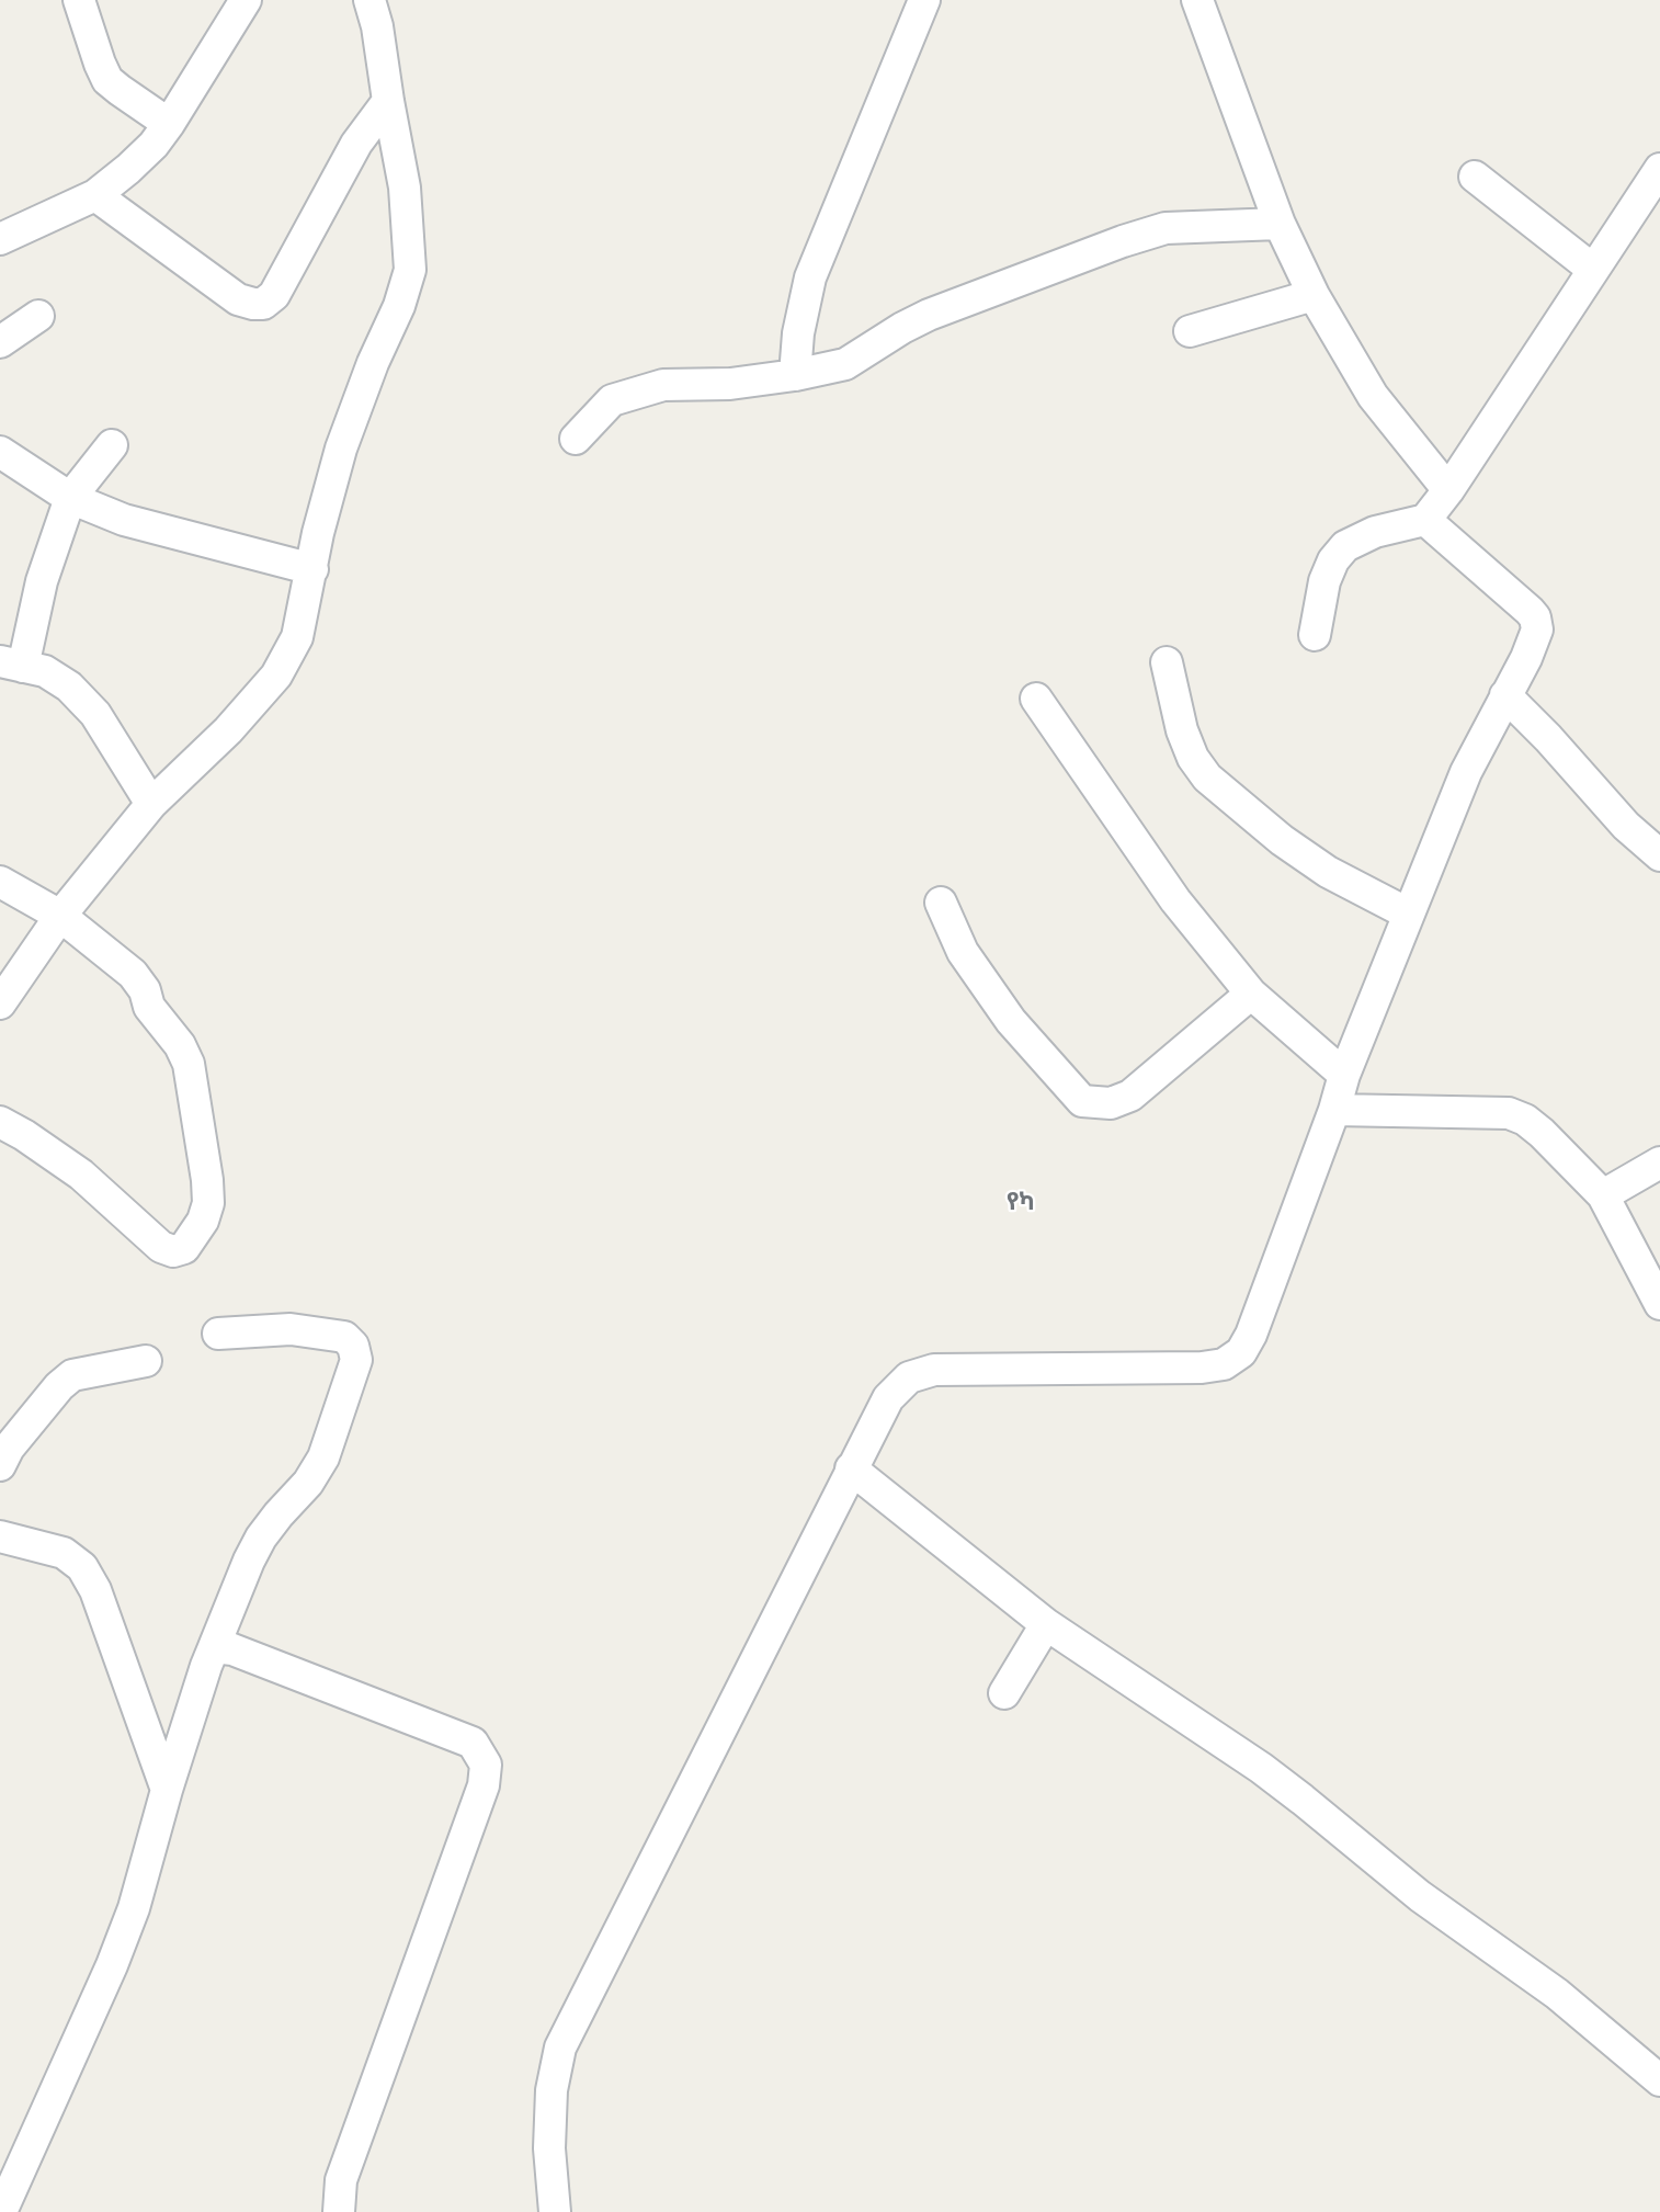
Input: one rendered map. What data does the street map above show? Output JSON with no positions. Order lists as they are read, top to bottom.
{
  "districts": ["የካ"]
}
